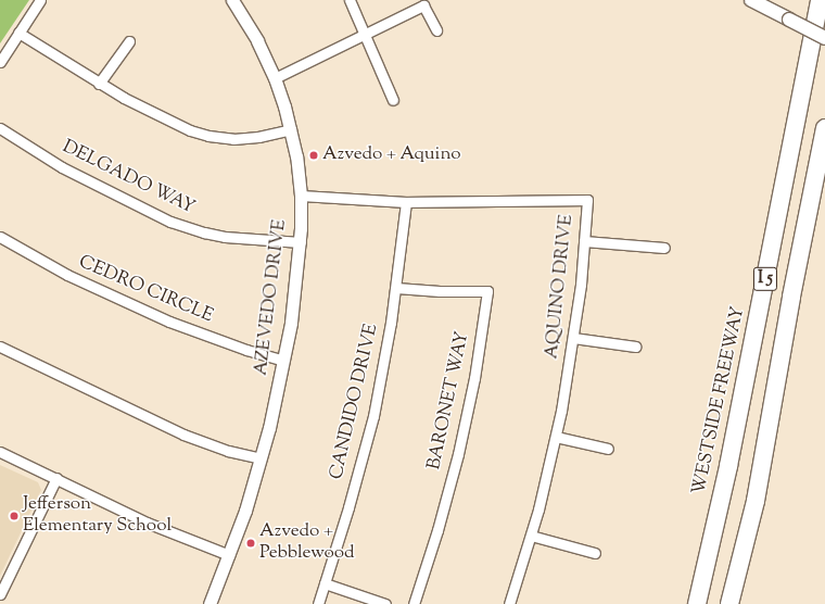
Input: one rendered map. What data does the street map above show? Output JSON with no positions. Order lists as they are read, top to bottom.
{
  "streets": {
    "highway": ["I 5", "WESTSIDE FREEWAY"],
    "street": [
      "DELGADO WAY",
      "AQUINO DRIVE",
      "CEDRO CIRCLE",
      "AZEVEDO DRIVE",
      "BARONET WAY",
      "CANDIDO DRIVE"
    ]
  },
  "crossings": [
    ["DELGADO WAY", "AZEVEDO DRIVE"],
    ["AQUINO DRIVE", "AZEVEDO DRIVE"],
    ["AQUINO DRIVE", "CANDIDO DRIVE"],
    ["CEDRO CIRCLE", "AZEVEDO DRIVE"],
    ["BARONET WAY", "CANDIDO DRIVE"]
  ],
  "places": ["Azvedo + Aquino", "Jefferson Elementary School", "Azvedo + Pebblewood"]
}
